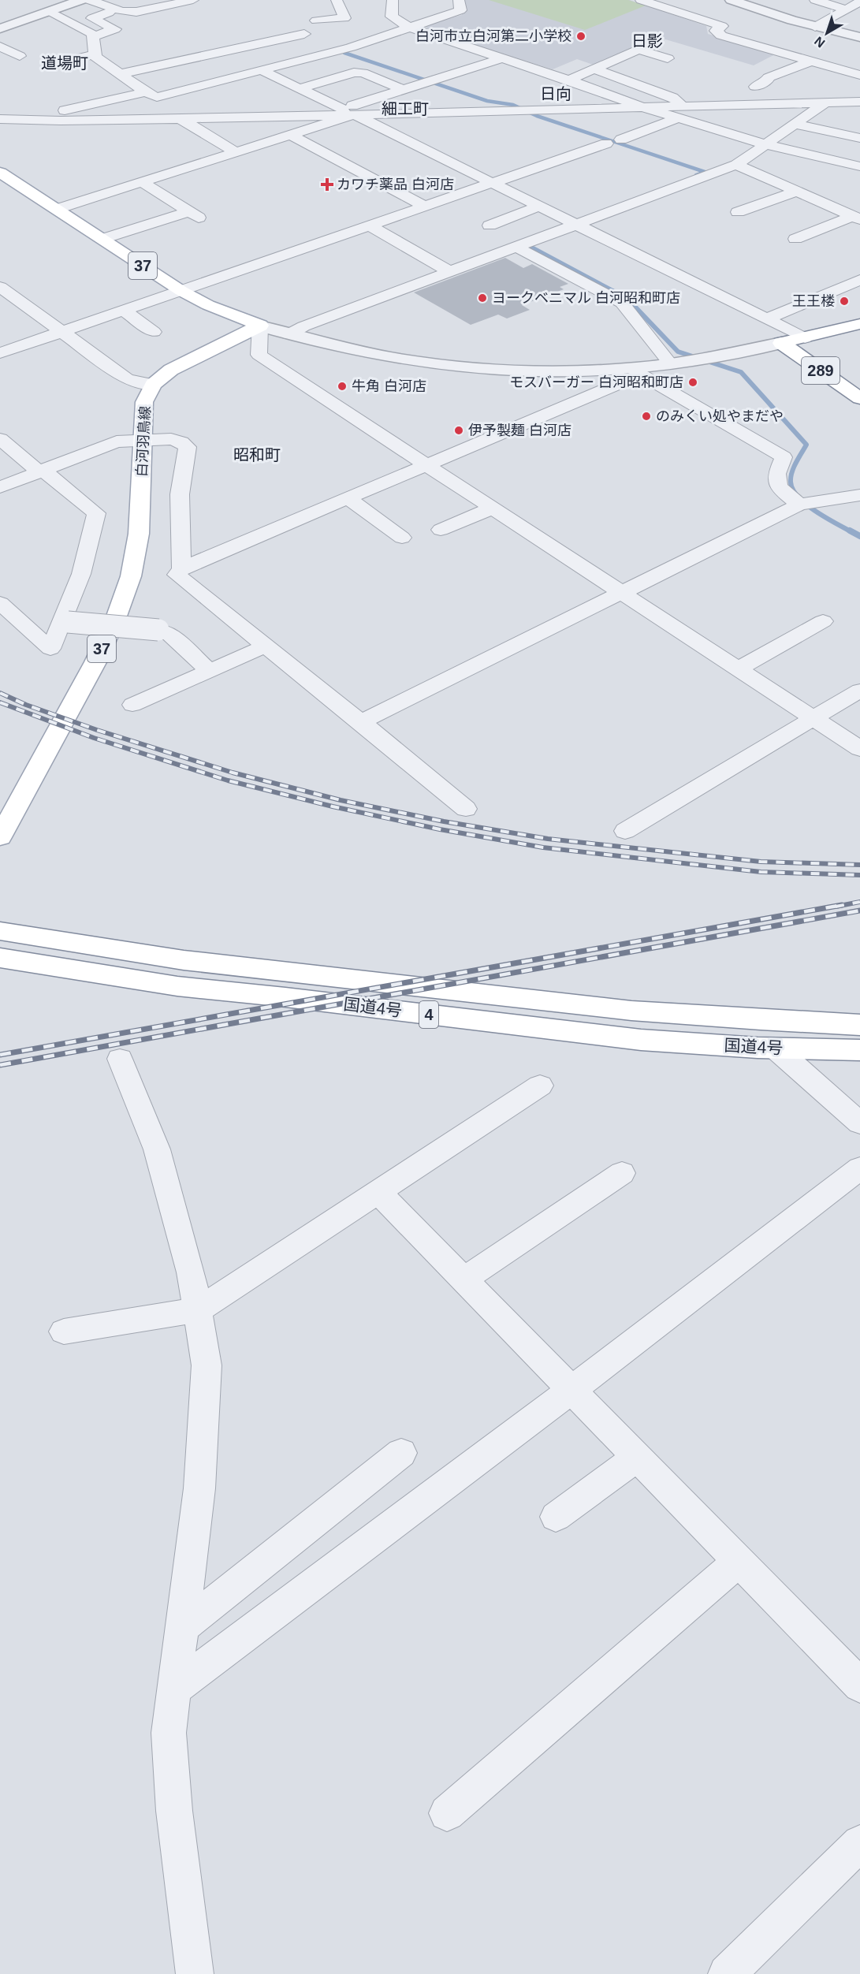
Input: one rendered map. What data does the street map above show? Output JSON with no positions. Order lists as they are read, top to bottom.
{
  "streets": {
    "main road": [
      "37",
      "289",
      "白河羽鳥線",
      "国道4号",
      "4"
    ]
  },
  "crossings": [
    ["37", "白河羽鳥線"]
  ],
  "districts": [
    "日影",
    "道場町",
    "日向",
    "細工町",
    "昭和町"
  ],
  "places": {
    "other": [
      "白河市立白河第二小学校",
      "ヨークベニマル 白河昭和町店",
      "王王楼",
      "モスバーガー 白河昭和町店",
      "牛角 白河店",
      "のみくい処やまだや",
      "伊予製麺 白河店"
    ],
    "health": ["カワチ薬品 白河店"]
  },
  "north": "bottom left"
}
